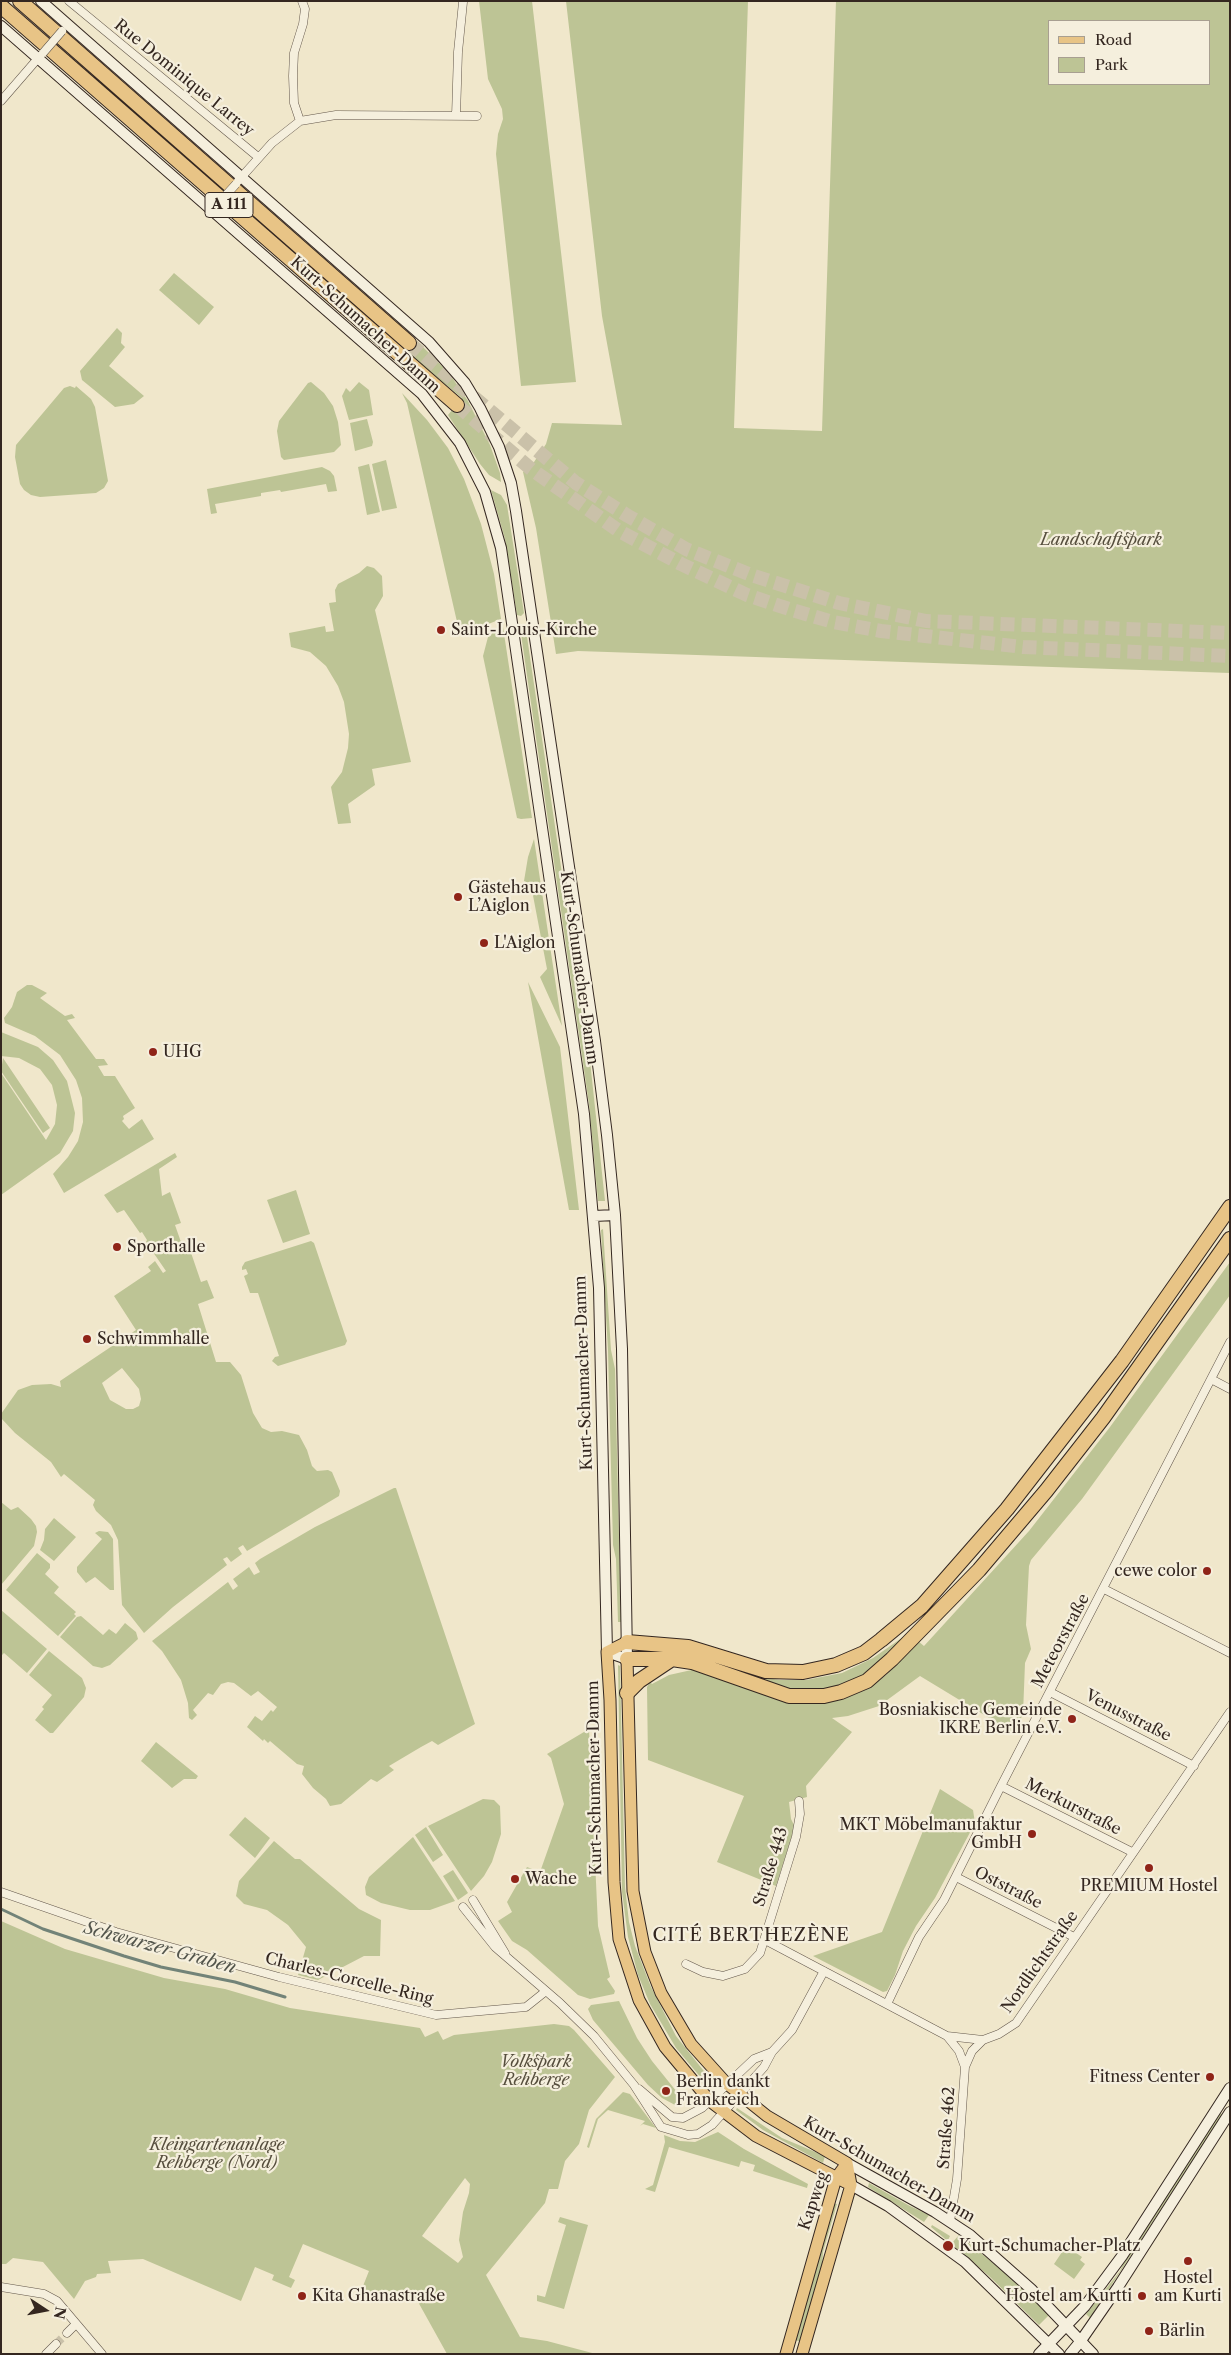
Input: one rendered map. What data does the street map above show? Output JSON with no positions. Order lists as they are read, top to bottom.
{
  "streets": {
    "highway": ["A 111"],
    "main road": ["Kurt-Schumacher-Damm", "Kapweg"],
    "street": [
      "Rue Dominique Larrey",
      "Meteorstraße",
      "Venusstraße",
      "Merkurstraße",
      "Straße 443",
      "Oststraße",
      "Nordlichtstraße",
      "Charles-Corcelle-Ring",
      "Straße 462"
    ]
  },
  "crossings": [
    ["Kurt-Schumacher-Damm", "Straße 462"],
    ["Kurt-Schumacher-Damm", "Kapweg"],
    ["Meteorstraße", "Venusstraße"],
    ["Meteorstraße", "Merkurstraße"],
    ["Meteorstraße", "Oststraße"],
    ["Venusstraße", "Nordlichtstraße"],
    ["Merkurstraße", "Nordlichtstraße"],
    ["Oststraße", "Nordlichtstraße"],
    ["Nordlichtstraße", "Straße 462"]
  ],
  "districts": ["CITÉ BERTHEZÈNE"],
  "water": ["Schwarzer Graben"],
  "parks": ["Landschaftspark", "Volkspark Rehberge", "Kleingartenanlage Rehberge (Nord)"],
  "places": [
    "Saint-Louis-Kirche",
    "Gästehaus L’Aiglon",
    "L'Aiglon",
    "UHG",
    "Sporthalle",
    "Schwimmhalle",
    "cewe color",
    "Bosniakische Gemeinde IKRE Berlin e.V.",
    "MKT Möbelmanufaktur GmbH",
    "PREMIUM Hostel",
    "Wache",
    "Fitness Center",
    "Berlin dankt Frankreich",
    "Kurt-Schumacher-Platz",
    "Hostel am Kurti",
    "Kita Ghanastraße",
    "Hostel am Kurtti",
    "Bärlin"
  ],
  "legend": ["Road", "Park"],
  "north": "right"
}
